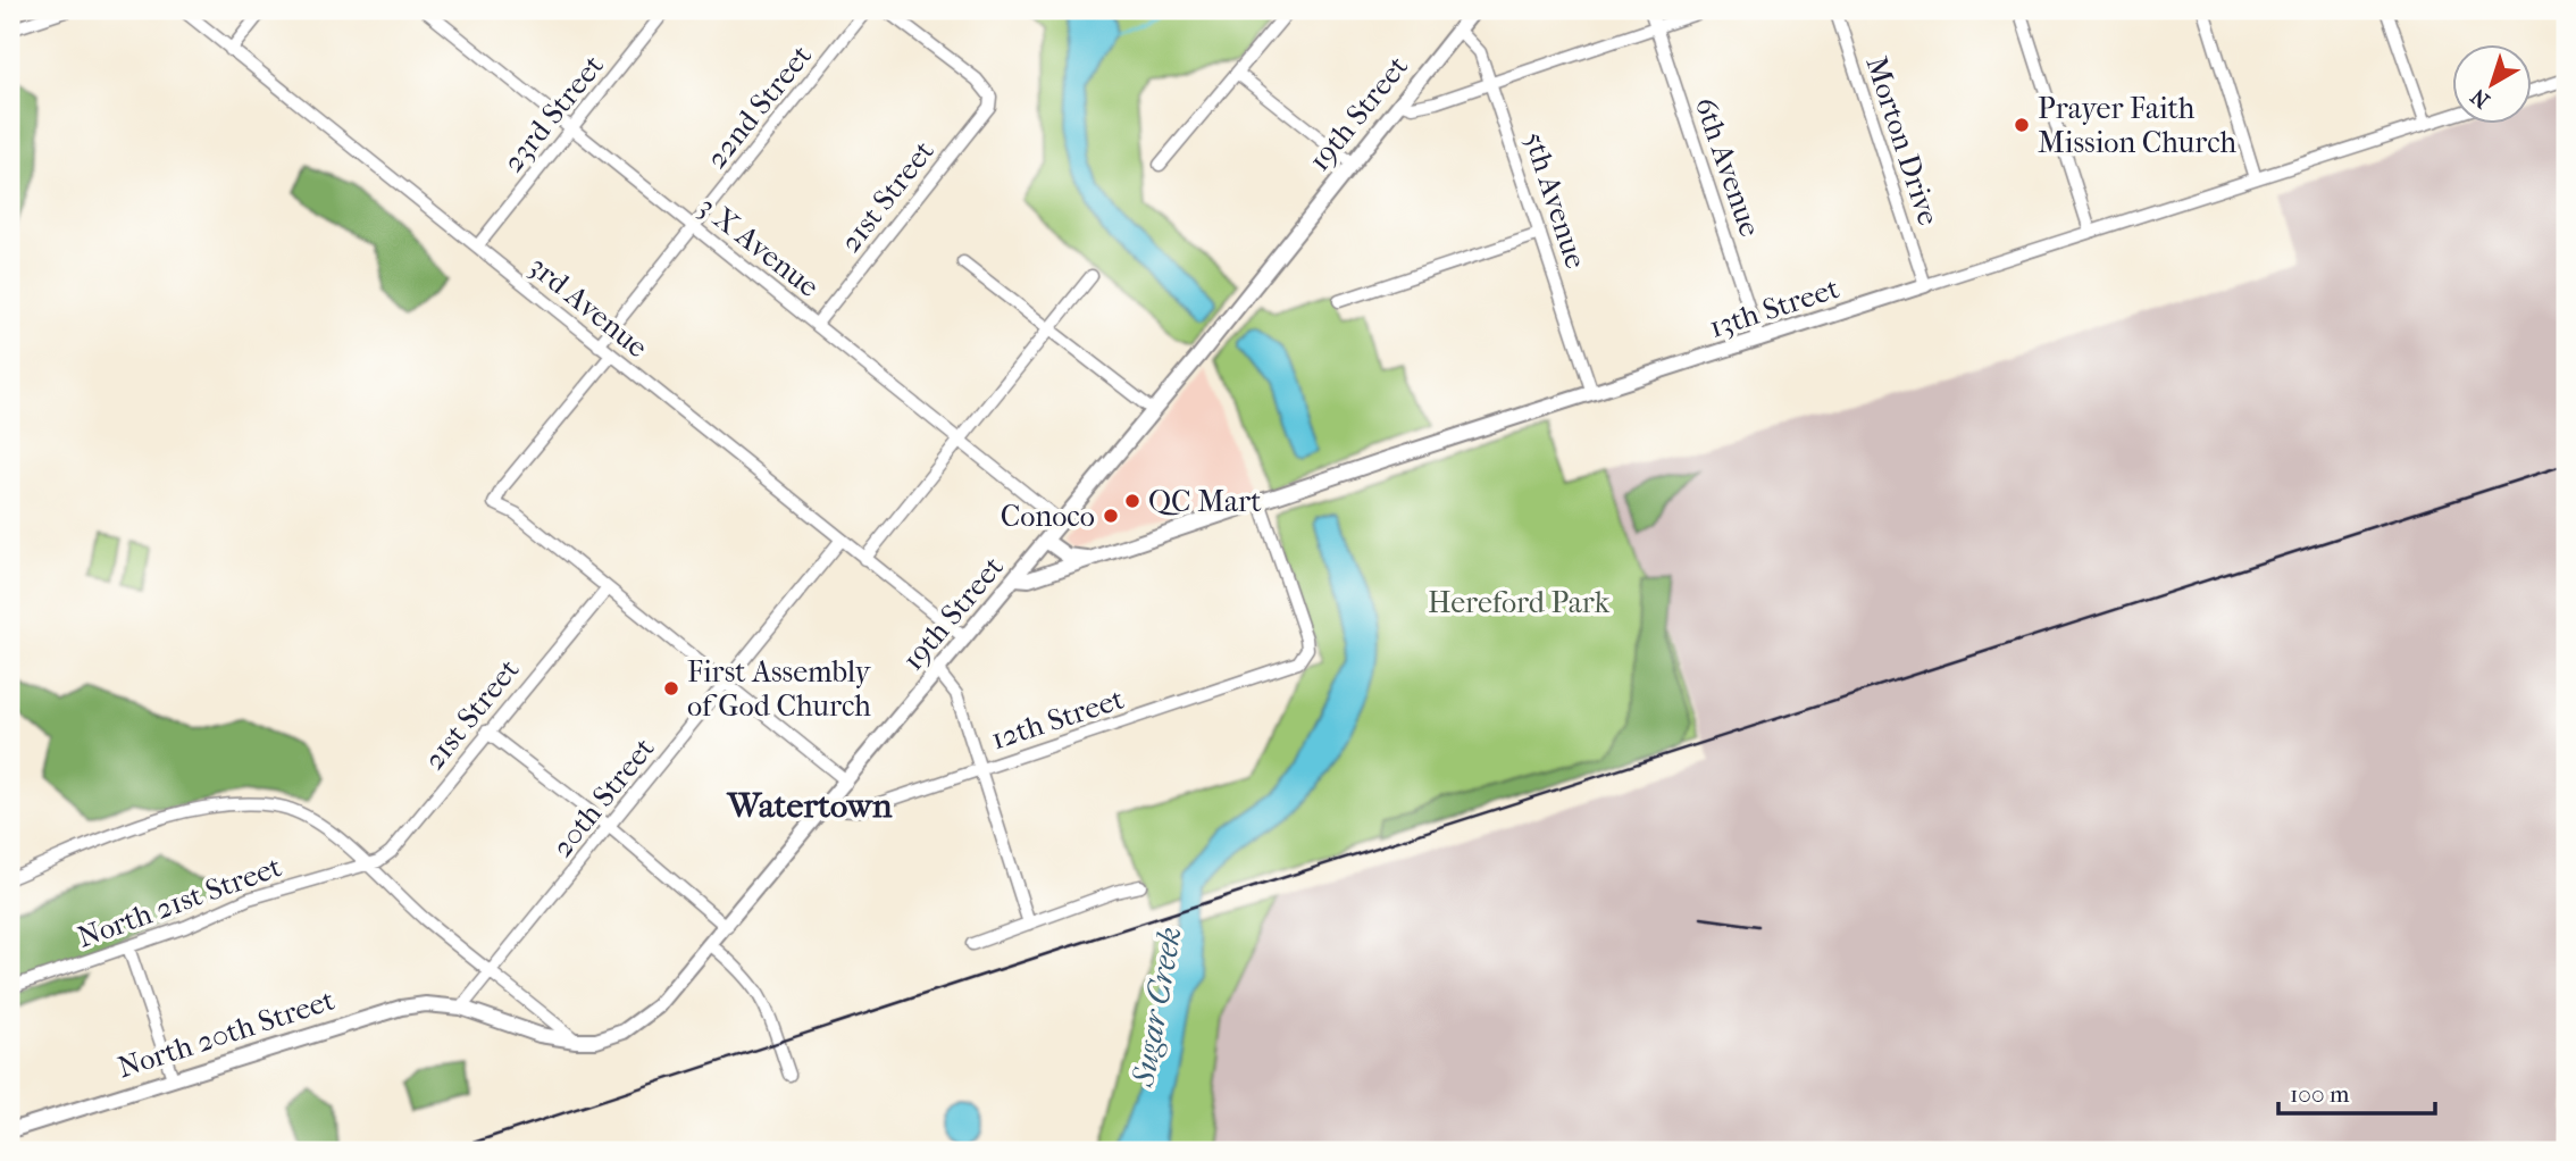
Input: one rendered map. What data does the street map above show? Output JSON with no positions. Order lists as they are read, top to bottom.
{
  "streets": {
    "main road": ["19th Street", "13th Street", "North 20th Street"],
    "street": [
      "22nd Street",
      "23rd Street",
      "Morton Drive",
      "6th Avenue",
      "21st Street",
      "5th Avenue",
      "3 X Avenue",
      "3rd Avenue",
      "12th Street",
      "20th Street",
      "North 21st Street"
    ]
  },
  "crossings": [
    ["22nd Street", "3 X Avenue"],
    ["22nd Street", "3rd Avenue"],
    ["23rd Street", "3 X Avenue"],
    ["23rd Street", "3rd Avenue"],
    ["19th Street", "5th Avenue"],
    ["19th Street", "3 X Avenue"],
    ["19th Street", "3rd Avenue"],
    ["19th Street", "13th Street"],
    ["19th Street", "12th Street"],
    ["19th Street", "20th Street"],
    ["19th Street", "North 20th Street"],
    ["Morton Drive", "13th Street"],
    ["6th Avenue", "13th Street"],
    ["21st Street", "3 X Avenue"],
    ["21st Street", "North 21st Street"],
    ["5th Avenue", "13th Street"],
    ["3rd Avenue", "20th Street"],
    ["13th Street", "12th Street"],
    ["20th Street", "North 20th Street"]
  ],
  "districts": ["Watertown"],
  "water": ["Sugar Creek"],
  "parks": ["Hereford Park"],
  "places": [
    "Prayer Faith Mission Church",
    "QC Mart",
    "Conoco",
    "First Assembly of God Church"
  ],
  "scale_bar": "100 m",
  "north": "bottom left"
}
